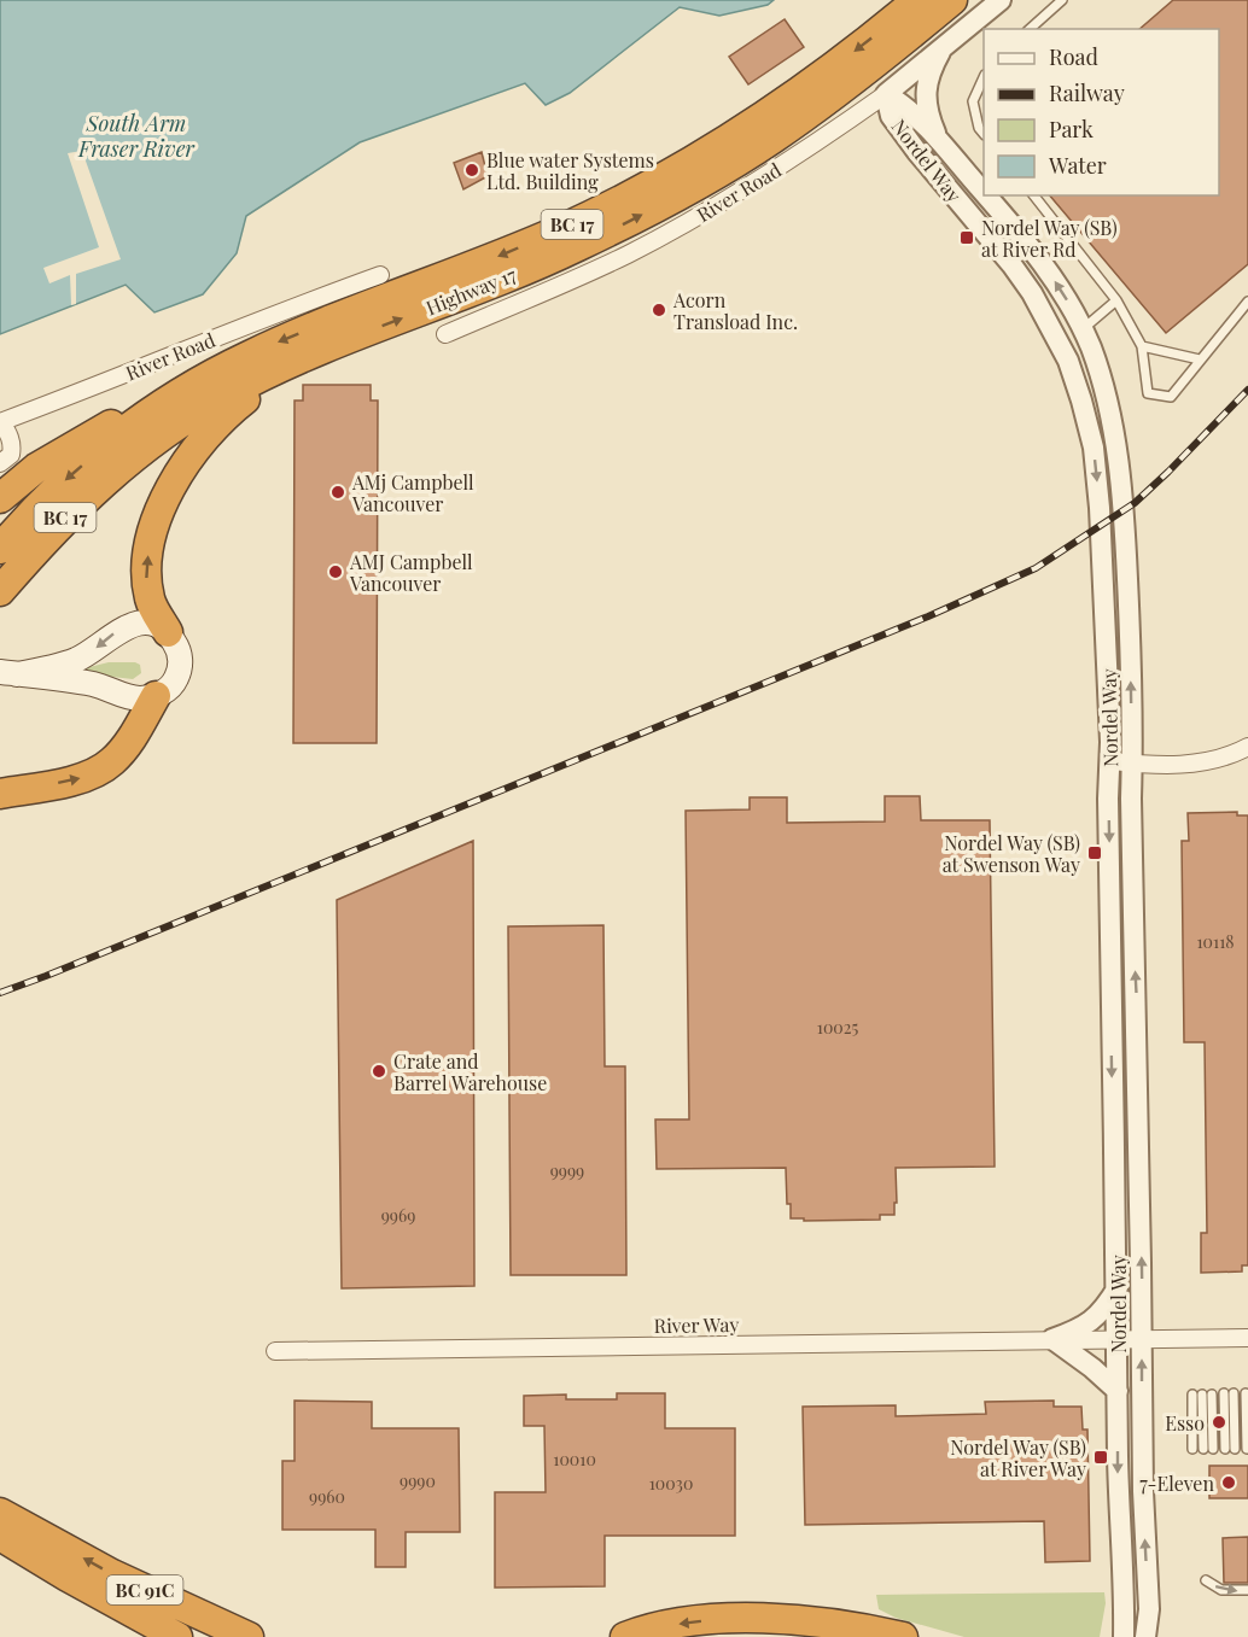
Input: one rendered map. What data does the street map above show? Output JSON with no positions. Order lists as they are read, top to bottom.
{
  "streets": {
    "highway": ["BC 17", "Highway 17", "BC 91C"],
    "street": ["Nordel Way", "River Road", "River Way"]
  },
  "crossings": [
    ["Nordel Way", "River Road"],
    ["Nordel Way", "River Way"],
    ["BC 17", "Highway 17"]
  ],
  "water": ["South Arm Fraser River"],
  "places": {
    "other": [
      "Blue water Systems Ltd. Building",
      "Acorn Transload Inc.",
      "AMj Campbell Vancouver",
      "AMJ Campbell Vancouver",
      "Crate and Barrel Warehouse",
      "Esso",
      "7-Eleven"
    ],
    "transit": ["Nordel Way (SB) at River Rd", "Nordel Way (SB) at Swenson Way", "Nordel Way (SB) at River Way"]
  },
  "house_numbers": [
    "10118",
    "10025",
    "9999",
    "9969",
    "10010",
    "9990",
    "10030",
    "9960"
  ],
  "legend": [
    "Road",
    "Railway",
    "Park",
    "Water"
  ]
}
